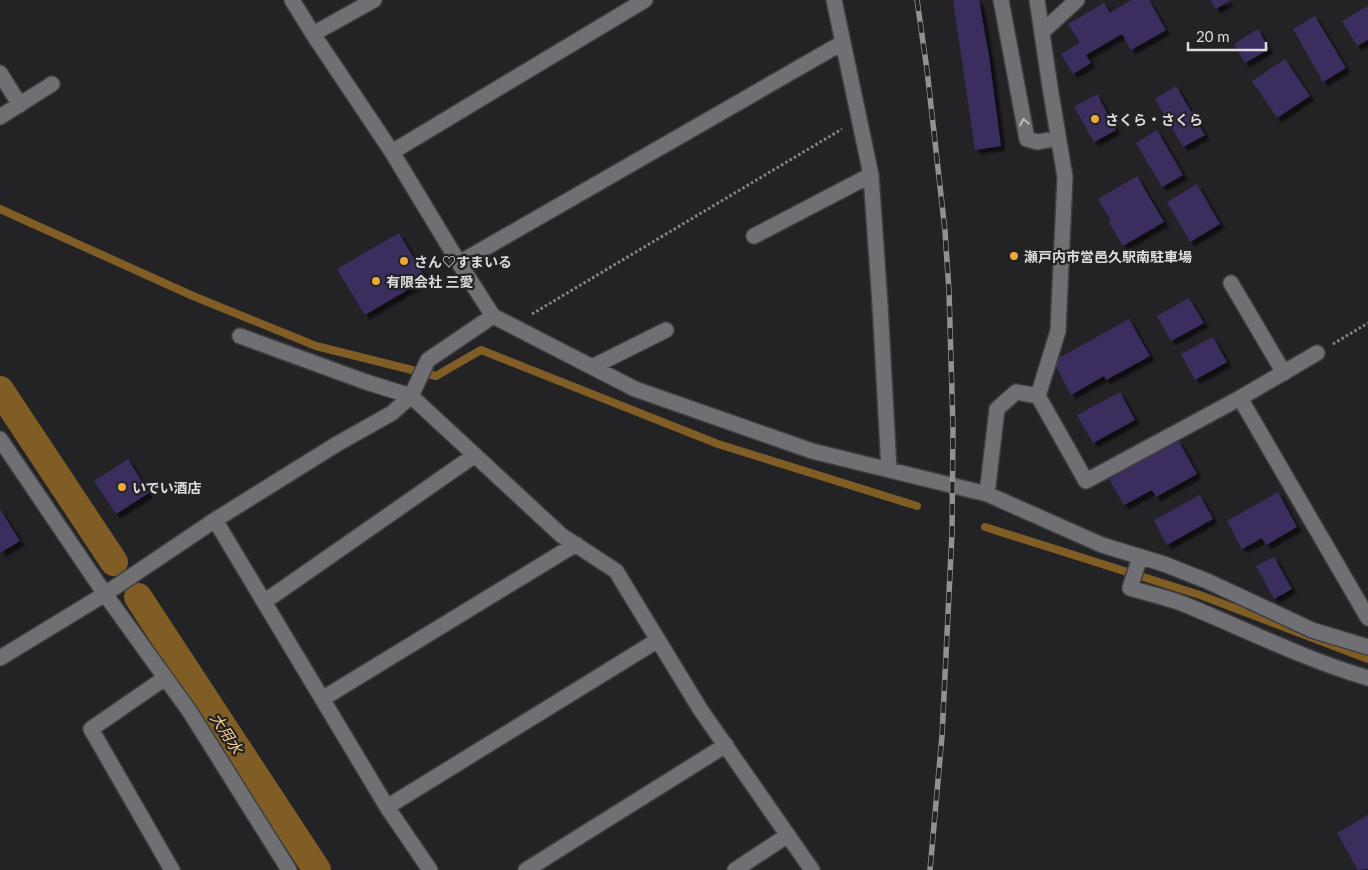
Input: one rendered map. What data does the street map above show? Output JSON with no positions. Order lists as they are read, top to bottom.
{
  "water": ["大用水"],
  "places": [
    "さくら・さくら",
    "瀬戸内市営邑久駅南駐車場",
    "さん♡すまいる",
    "有限会社 三愛",
    "いでい酒店"
  ],
  "scale_bar": "20 m"
}
